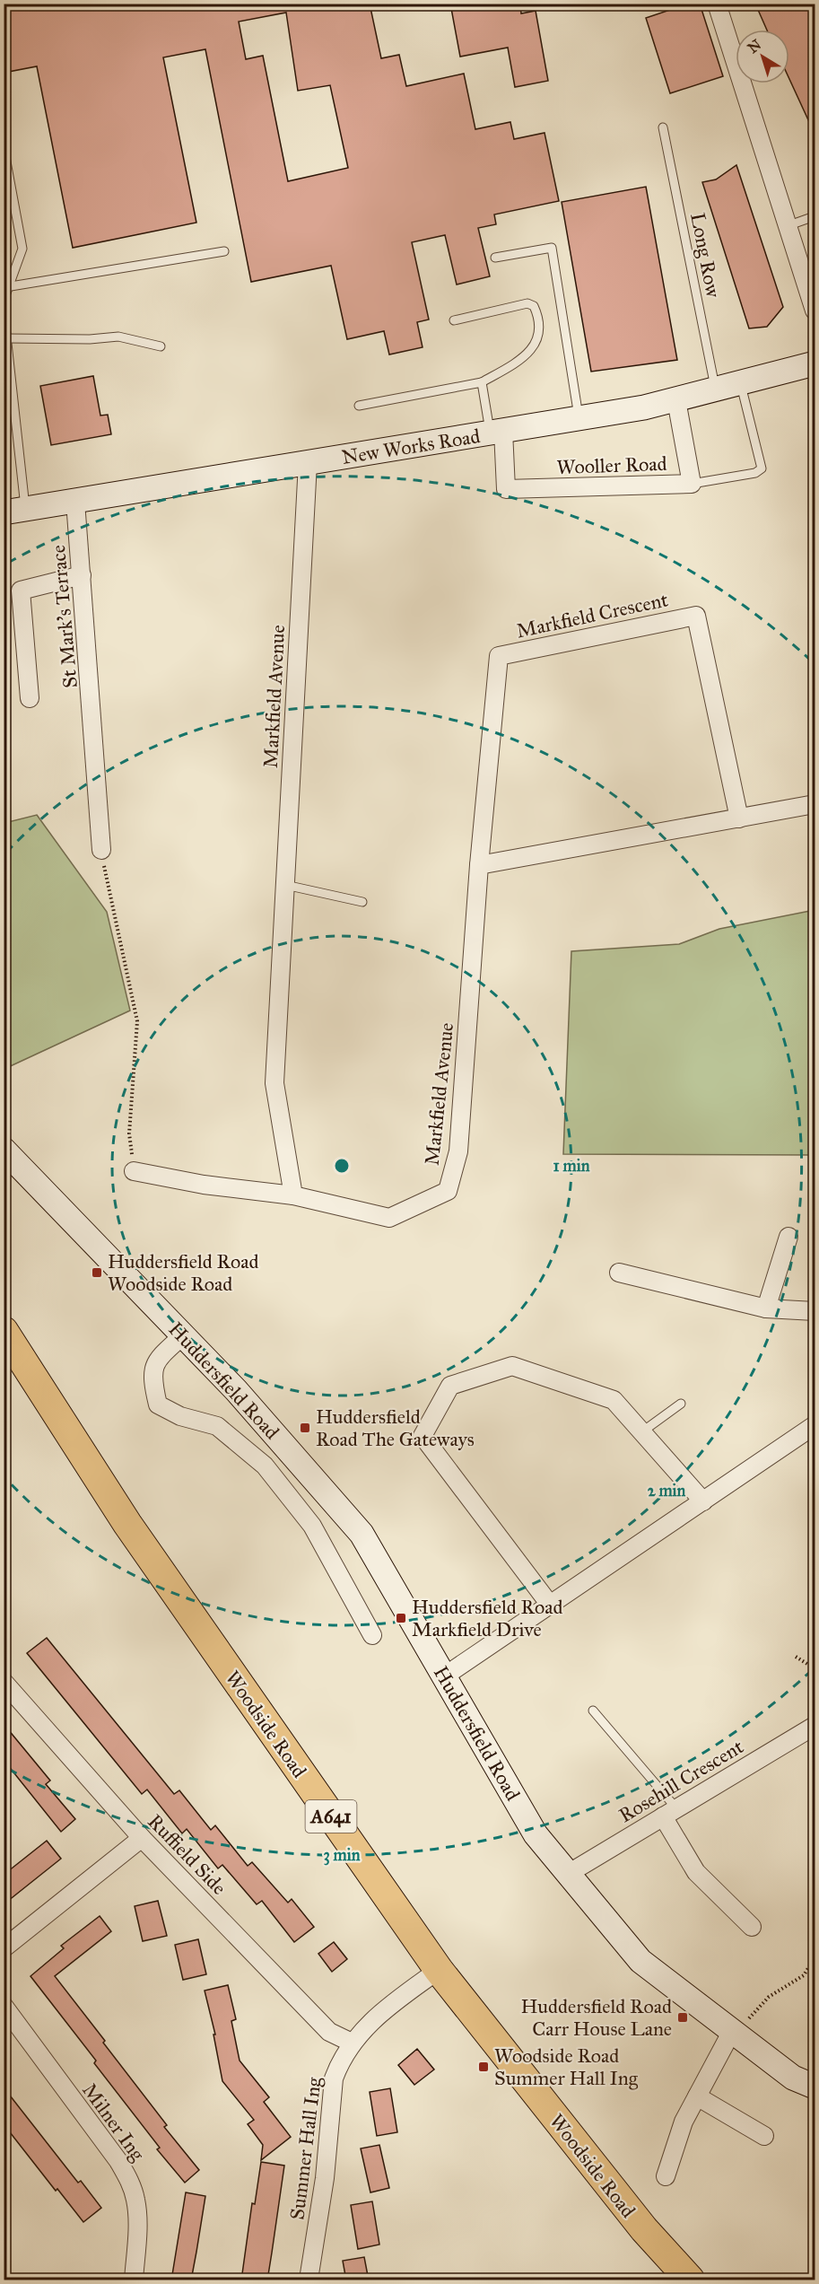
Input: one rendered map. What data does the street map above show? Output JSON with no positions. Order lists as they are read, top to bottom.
{
  "streets": {
    "main road": [
      "New Works Road",
      "Huddersfield Road",
      "Woodside Road",
      "A641"
    ],
    "street": [
      "Wooller Road",
      "Markfield Crescent",
      "St Mark's Terrace",
      "Markfield Avenue",
      "Rosehill Crescent",
      "Ruffield Side",
      "Milner Ing",
      "Summer Hall Ing"
    ],
    "lane": ["Long Row"]
  },
  "crossings": [
    ["Long Row", "New Works Road"],
    ["New Works Road", "Wooller Road"],
    ["New Works Road", "St Mark's Terrace"],
    ["New Works Road", "Markfield Avenue"],
    ["Markfield Crescent", "Markfield Avenue"],
    ["Huddersfield Road", "Rosehill Crescent"],
    ["Woodside Road", "Summer Hall Ing"],
    ["Ruffield Side", "Summer Hall Ing"]
  ],
  "places": {
    "transit": [
      "Huddersfield Road Woodside Road",
      "Huddersfield Road The Gateways",
      "Huddersfield Road Markfield Drive",
      "Huddersfield Road Carr House Lane",
      "Woodside Road Summer Hall Ing"
    ]
  },
  "north": "top left",
  "rings": ["1 min", "2 min", "3 min"]
}
